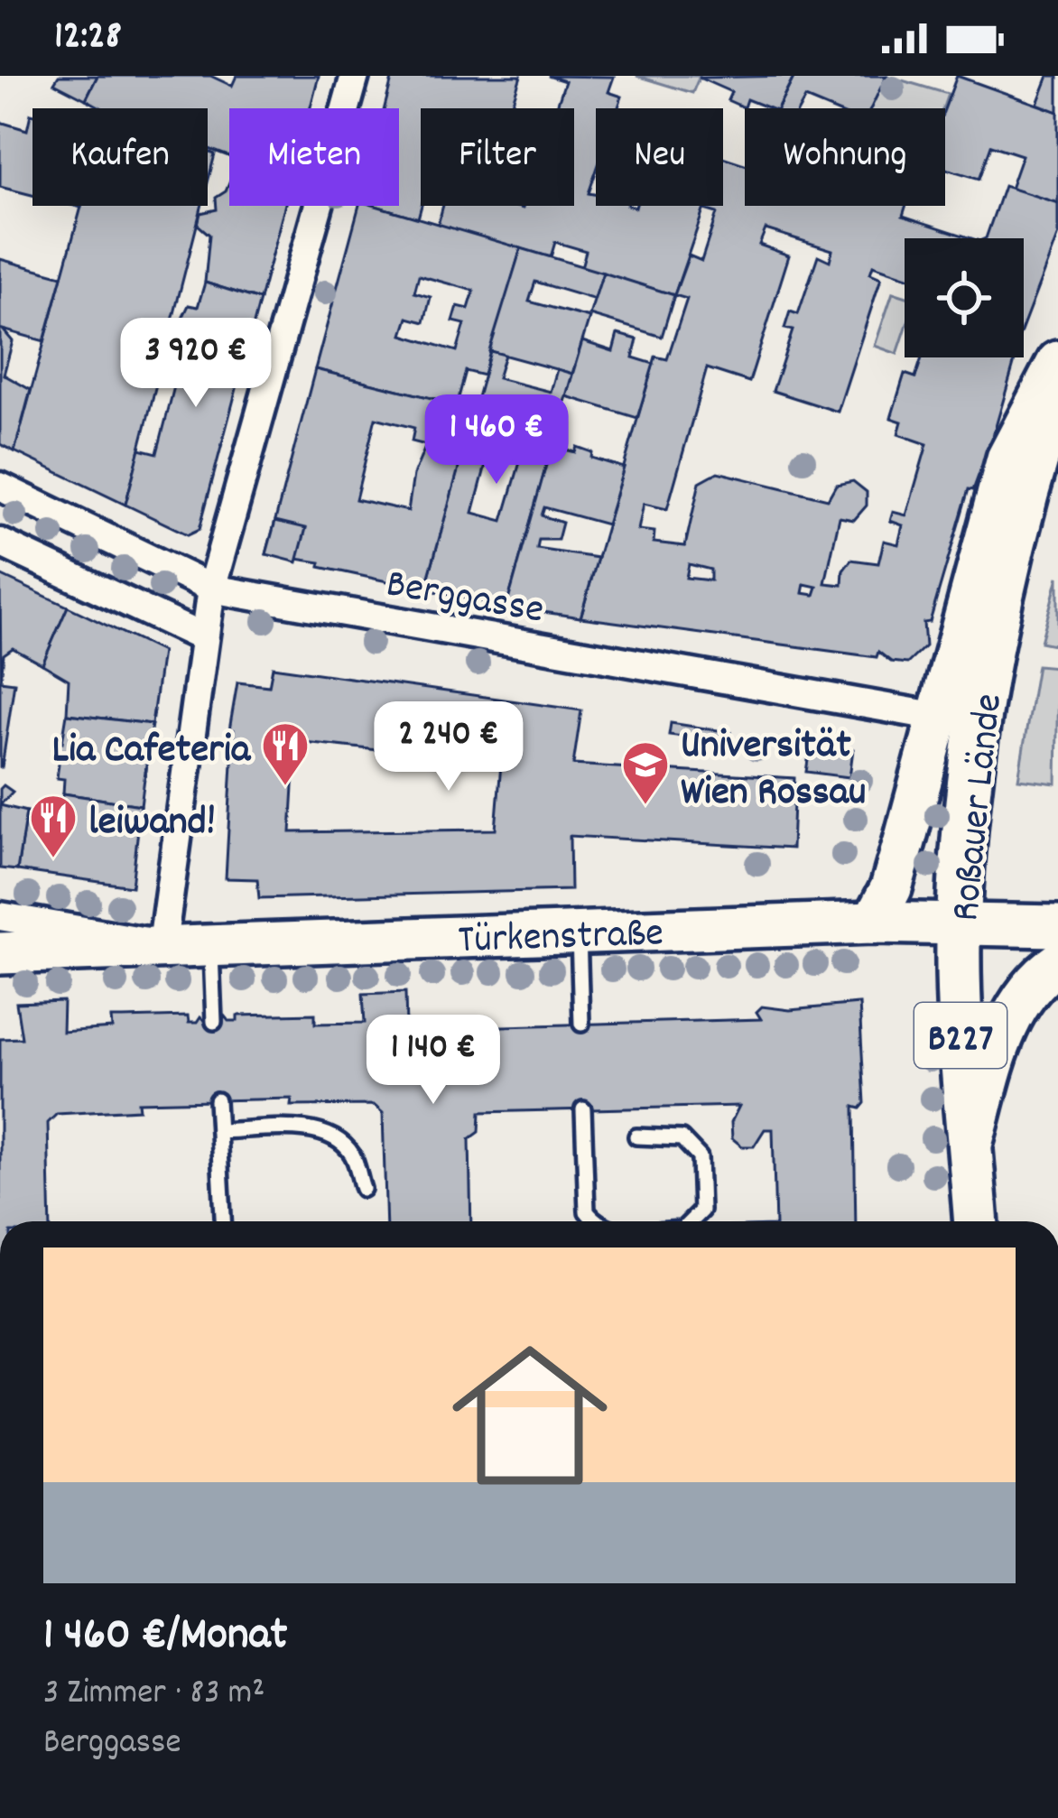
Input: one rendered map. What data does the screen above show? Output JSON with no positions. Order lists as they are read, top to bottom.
{
  "streets": {
    "main road": ["Roßauer Lände", "Türkenstraße", "B227"],
    "street": ["Berggasse"]
  },
  "crossings": [
    ["Roßauer Lände", "Türkenstraße"],
    ["Roßauer Lände", "B227"]
  ],
  "places": {
    "restaurant": ["Lia Cafeteria", "leiwand!"],
    "school or university": ["Universität Wien Rossau"]
  },
  "page": {
    "status": "12:28",
    "chip": [
      "Kaufen",
      "Mieten",
      "Filter",
      "Neu",
      "Wohnung"
    ],
    "price": [
      "3 920 €",
      "1 460 €",
      "2 240 €",
      "1 140 €"
    ],
    "list": [
      {
        "name": "1 460 €/Monat",
        "note": "3 Zimmer · 83 m² · Berggasse"
      }
    ]
  }
}
